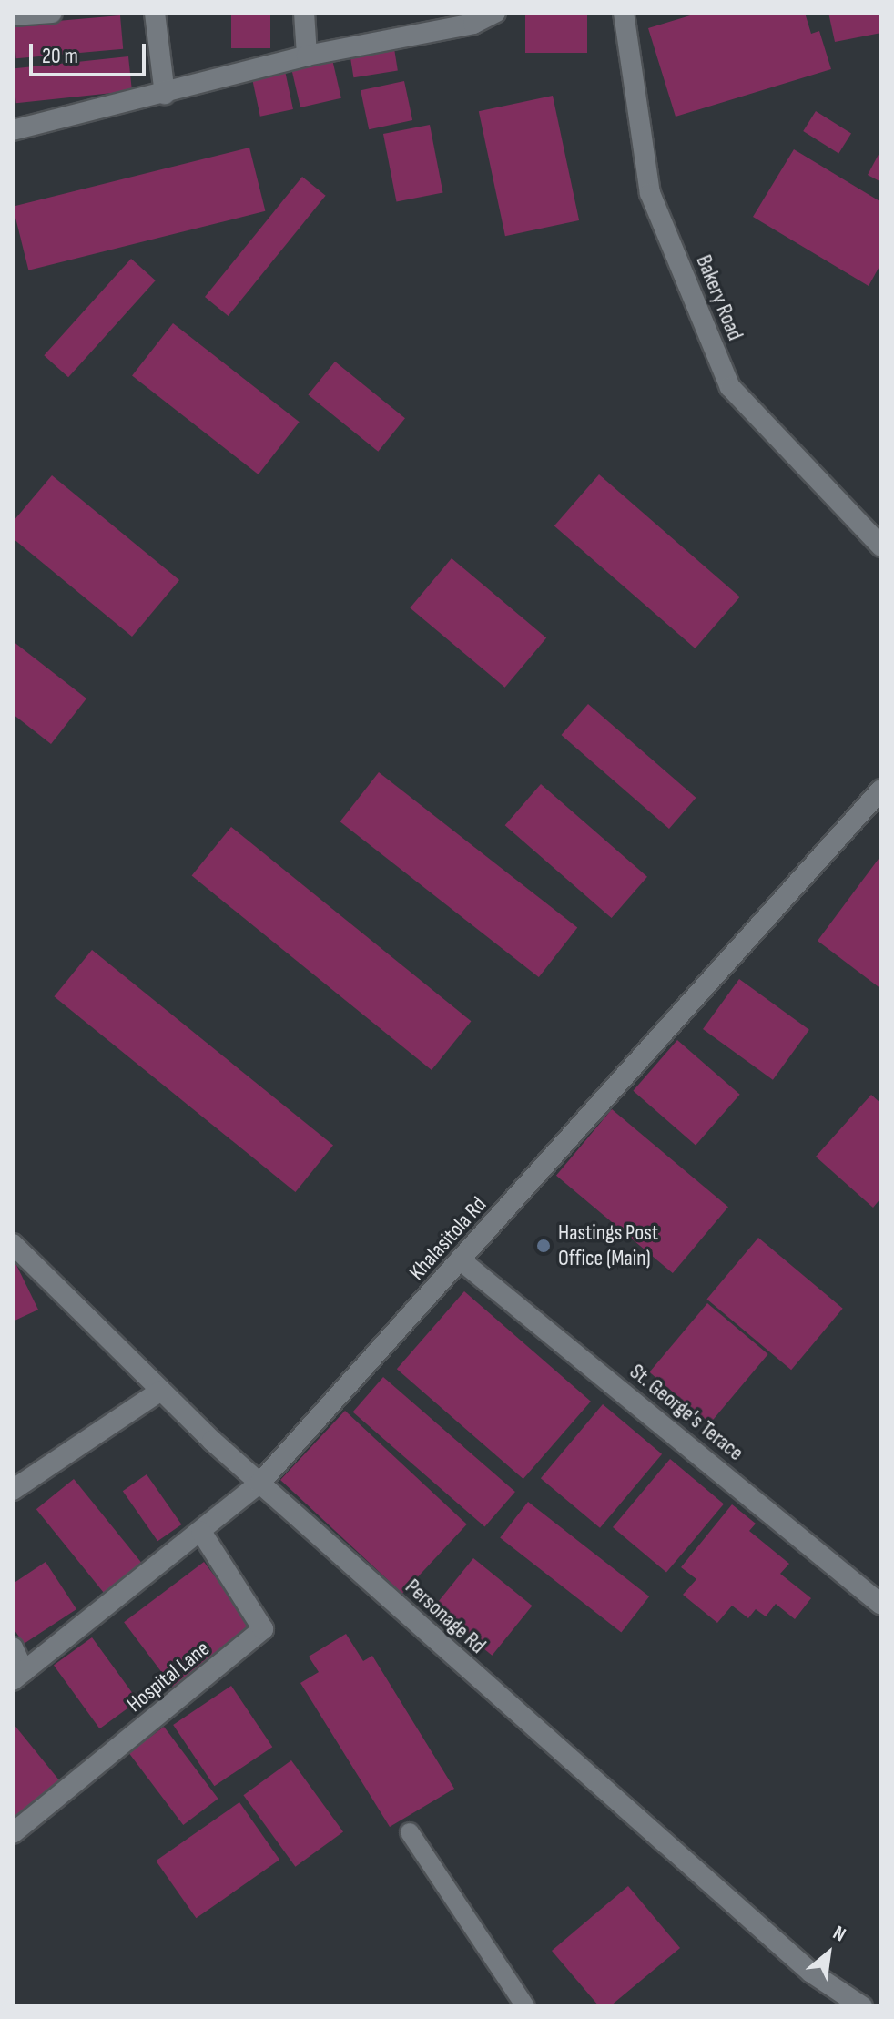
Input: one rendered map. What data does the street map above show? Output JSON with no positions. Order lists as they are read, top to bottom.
{
  "streets": {
    "street": [
      "Bakery Road",
      "Khalasitola Rd",
      "St. George's Terace",
      "Personage Rd",
      "Hospital Lane"
    ]
  },
  "crossings": [
    ["Khalasitola Rd", "St. George's Terace"],
    ["Khalasitola Rd", "Personage Rd"],
    ["Khalasitola Rd", "Hospital Lane"]
  ],
  "places": ["Hastings Post Office (Main)"],
  "scale_bar": "20 m",
  "north": "top right"
}
